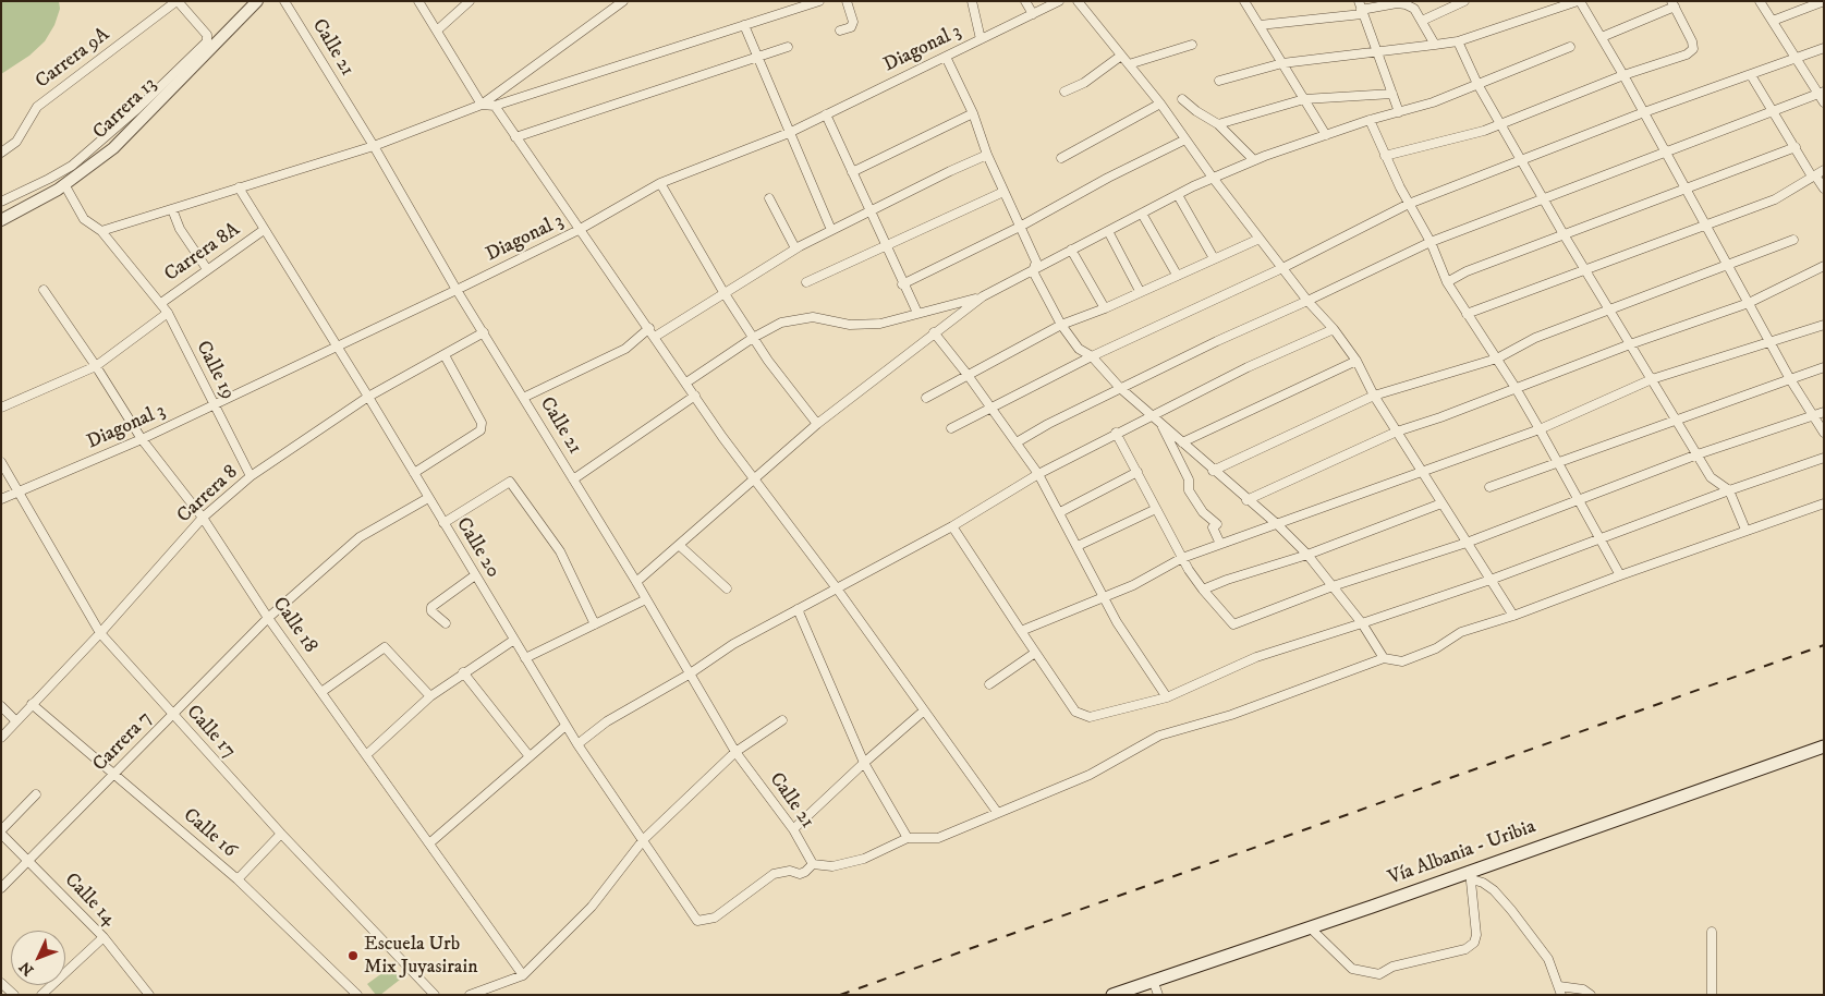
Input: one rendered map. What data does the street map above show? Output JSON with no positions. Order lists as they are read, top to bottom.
{
  "streets": {
    "main road": ["Vía Albania - Uribia"],
    "street": [
      "Calle 21",
      "Diagonal 3",
      "Carrera 9A",
      "Carrera 13",
      "Carrera 8A",
      "Calle 19",
      "Carrera 8",
      "Calle 20",
      "Calle 18",
      "Calle 17",
      "Carrera 7",
      "Calle 16",
      "Calle 14"
    ]
  },
  "crossings": [
    ["Calle 21", "Diagonal 3"],
    ["Calle 21", "Carrera 8"],
    ["Calle 21", "Calle 20"],
    ["Diagonal 3", "Calle 19"],
    ["Diagonal 3", "Calle 20"],
    ["Diagonal 3", "Calle 18"],
    ["Diagonal 3", "Calle 17"],
    ["Carrera 13", "Calle 19"],
    ["Carrera 8A", "Calle 19"],
    ["Carrera 8A", "Calle 20"],
    ["Carrera 8A", "Calle 18"],
    ["Calle 19", "Carrera 8"],
    ["Carrera 8", "Calle 20"],
    ["Carrera 8", "Calle 18"],
    ["Carrera 8", "Calle 17"],
    ["Carrera 8", "Calle 16"],
    ["Calle 20", "Carrera 7"],
    ["Calle 18", "Carrera 7"],
    ["Calle 17", "Carrera 7"],
    ["Carrera 7", "Calle 16"],
    ["Carrera 7", "Calle 14"]
  ],
  "places": ["Escuela Urb Mix Juyasirain"],
  "north": "bottom left"
}
